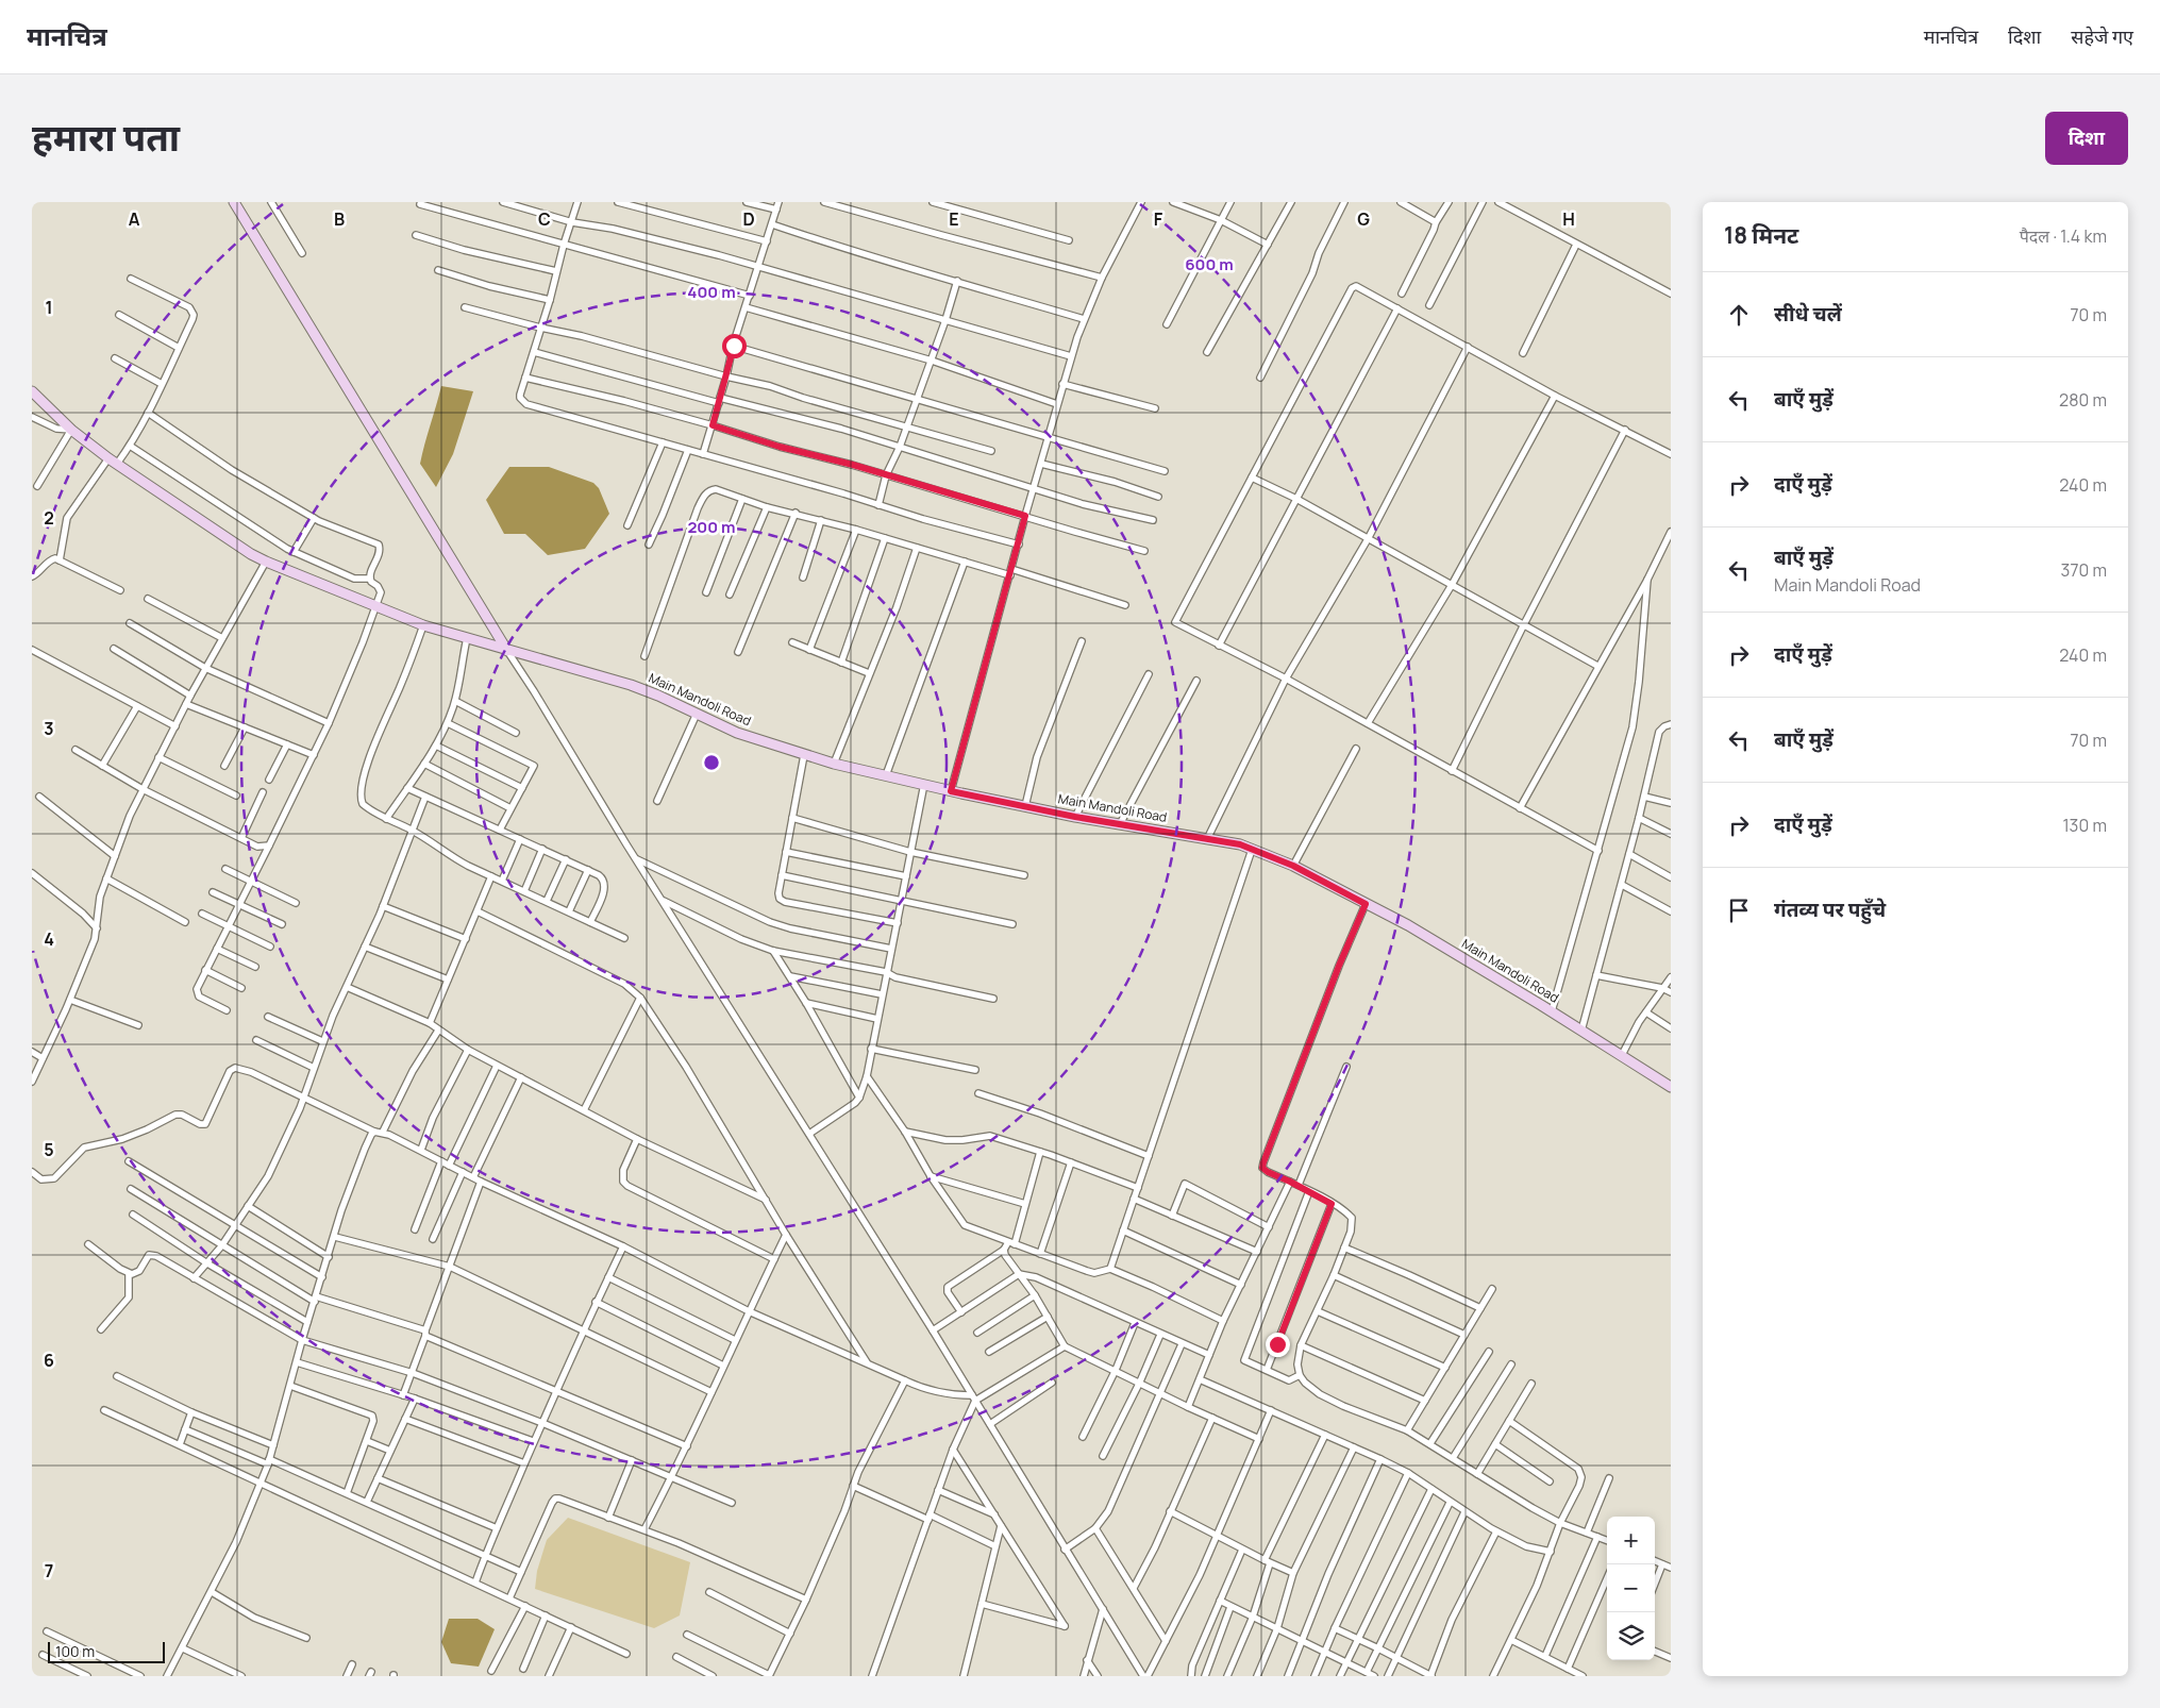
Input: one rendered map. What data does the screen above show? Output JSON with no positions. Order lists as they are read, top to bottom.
{
  "streets": {
    "street": ["Main Mandoli Road"]
  },
  "scale_bar": "100 m",
  "page": {
    "header": "मानचित्र",
    "nav": ["मानचित्र", "दिशा", "सहेजे गए"],
    "title": "हमारा पता",
    "buttons": "दिशा",
    "heading": ["18 मिनट", "पैदल · 1.4 km"],
    "list": [
      ["सीधे चलें", "70 m"],
      ["बाएँ मुड़ें", "280 m"],
      ["दाएँ मुड़ें", "240 m"],
      ["बाएँ मुड़ें", "Main Mandoli Road", "370 m"],
      ["दाएँ मुड़ें", "240 m"],
      ["बाएँ मुड़ें", "70 m"],
      ["दाएँ मुड़ें", "130 m"],
      "गंतव्य पर पहुँचे"
    ],
    "map_buttons": ["+", "−"],
    "scale": "100 m"
  },
  "grid": {
    "columns": [
      "A",
      "B",
      "C",
      "D",
      "E",
      "F",
      "G",
      "H"
    ],
    "rows": [
      "1",
      "2",
      "3",
      "4",
      "5",
      "6",
      "7"
    ]
  },
  "rings": ["600 m", "400 m", "200 m"]
}
